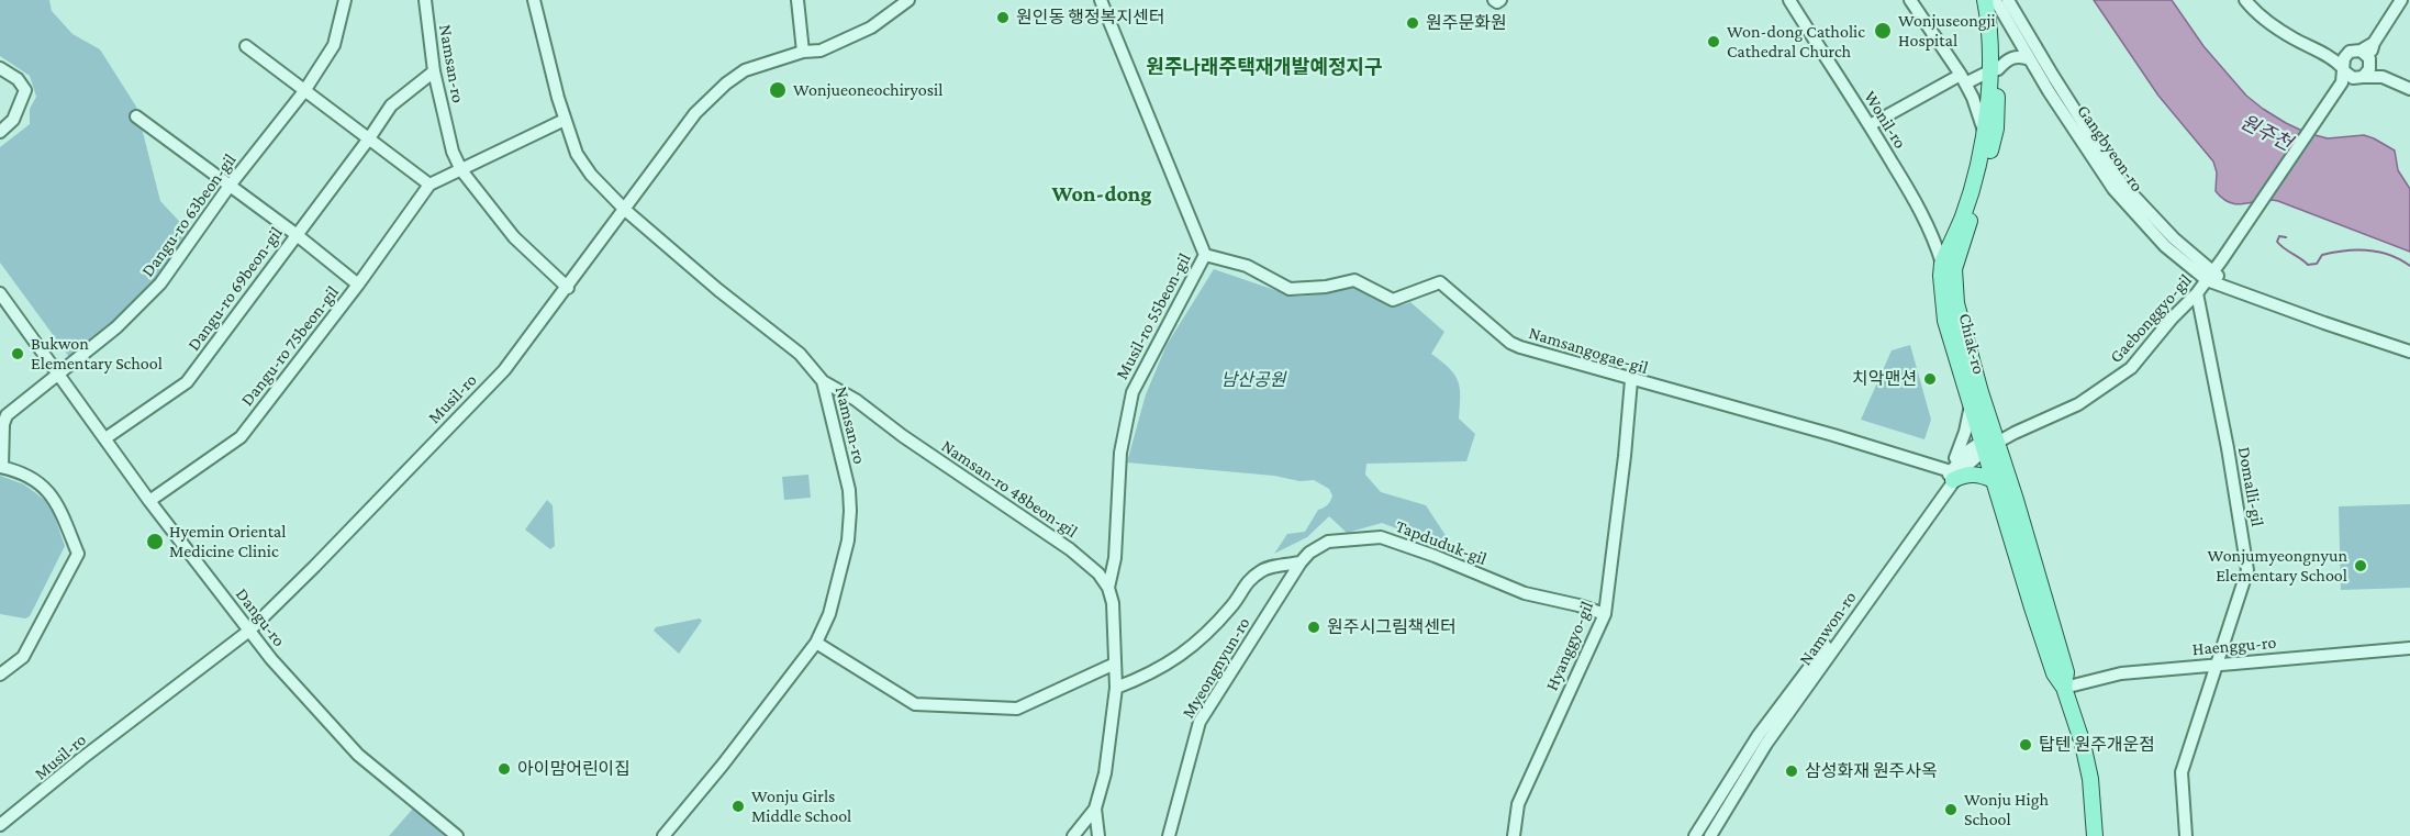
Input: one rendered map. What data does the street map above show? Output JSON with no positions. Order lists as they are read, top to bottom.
{
  "streets": {
    "main road": ["Chiak-ro"],
    "street": [
      "Namsan-ro",
      "Wonil-ro",
      "Gangbyeon-ro",
      "Dangu-ro 63beon-gil",
      "Dangu-ro 69beon-gil",
      "Musil-ro 55beon-gil",
      "Gaebonggyo-gil",
      "Dangu-ro 75beon-gil",
      "Namsangogae-gil",
      "Musil-ro",
      "Domalli-gil",
      "Namsan-ro 48beon-gil",
      "Tapduduk-gil",
      "Dangu-ro",
      "Namwon-ro",
      "Hyanggyo-gil",
      "Haenggu-ro",
      "Myeongnyun-ro"
    ]
  },
  "crossings": [
    ["Namsan-ro", "Dangu-ro 69beon-gil"],
    ["Namsan-ro", "Musil-ro"],
    ["Namsan-ro", "Namsan-ro 48beon-gil"],
    ["Wonil-ro", "Chiak-ro"],
    ["Gangbyeon-ro", "Gaebonggyo-gil"],
    ["Gangbyeon-ro", "Chiak-ro"],
    ["Dangu-ro 63beon-gil", "Dangu-ro"],
    ["Dangu-ro 69beon-gil", "Dangu-ro"],
    ["Musil-ro 55beon-gil", "Namsangogae-gil"],
    ["Musil-ro 55beon-gil", "Namsan-ro 48beon-gil"],
    ["Gaebonggyo-gil", "Chiak-ro"],
    ["Gaebonggyo-gil", "Domalli-gil"],
    ["Gaebonggyo-gil", "Namwon-ro"],
    ["Chiak-ro", "Namwon-ro"],
    ["Chiak-ro", "Haenggu-ro"],
    ["Dangu-ro 75beon-gil", "Dangu-ro"],
    ["Namsangogae-gil", "Namwon-ro"],
    ["Namsangogae-gil", "Hyanggyo-gil"],
    ["Musil-ro", "Dangu-ro"],
    ["Domalli-gil", "Haenggu-ro"],
    ["Tapduduk-gil", "Hyanggyo-gil"],
    ["Tapduduk-gil", "Myeongnyun-ro"]
  ],
  "districts": ["원주나래주택재개발예정지구", "Won-dong"],
  "water": ["원주천"],
  "parks": ["남산공원"],
  "places": [
    "원인동 행정복지센터",
    "원주문화원",
    "Wonjuseongji Hospital",
    "Won-dong Catholic Cathedral Church",
    "Wonjueoneochiryosil",
    "Bukwon Elementary School",
    "치악맨션",
    "Hyemin Oriental Medicine Clinic",
    "Wonjumyeongnyun Elementary School",
    "원주시그림책센터",
    "탑텐 원주개운점",
    "아이맘어린이집",
    "삼성화재 원주사옥",
    "Wonju Girls Middle School",
    "Wonju High School"
  ]
}
